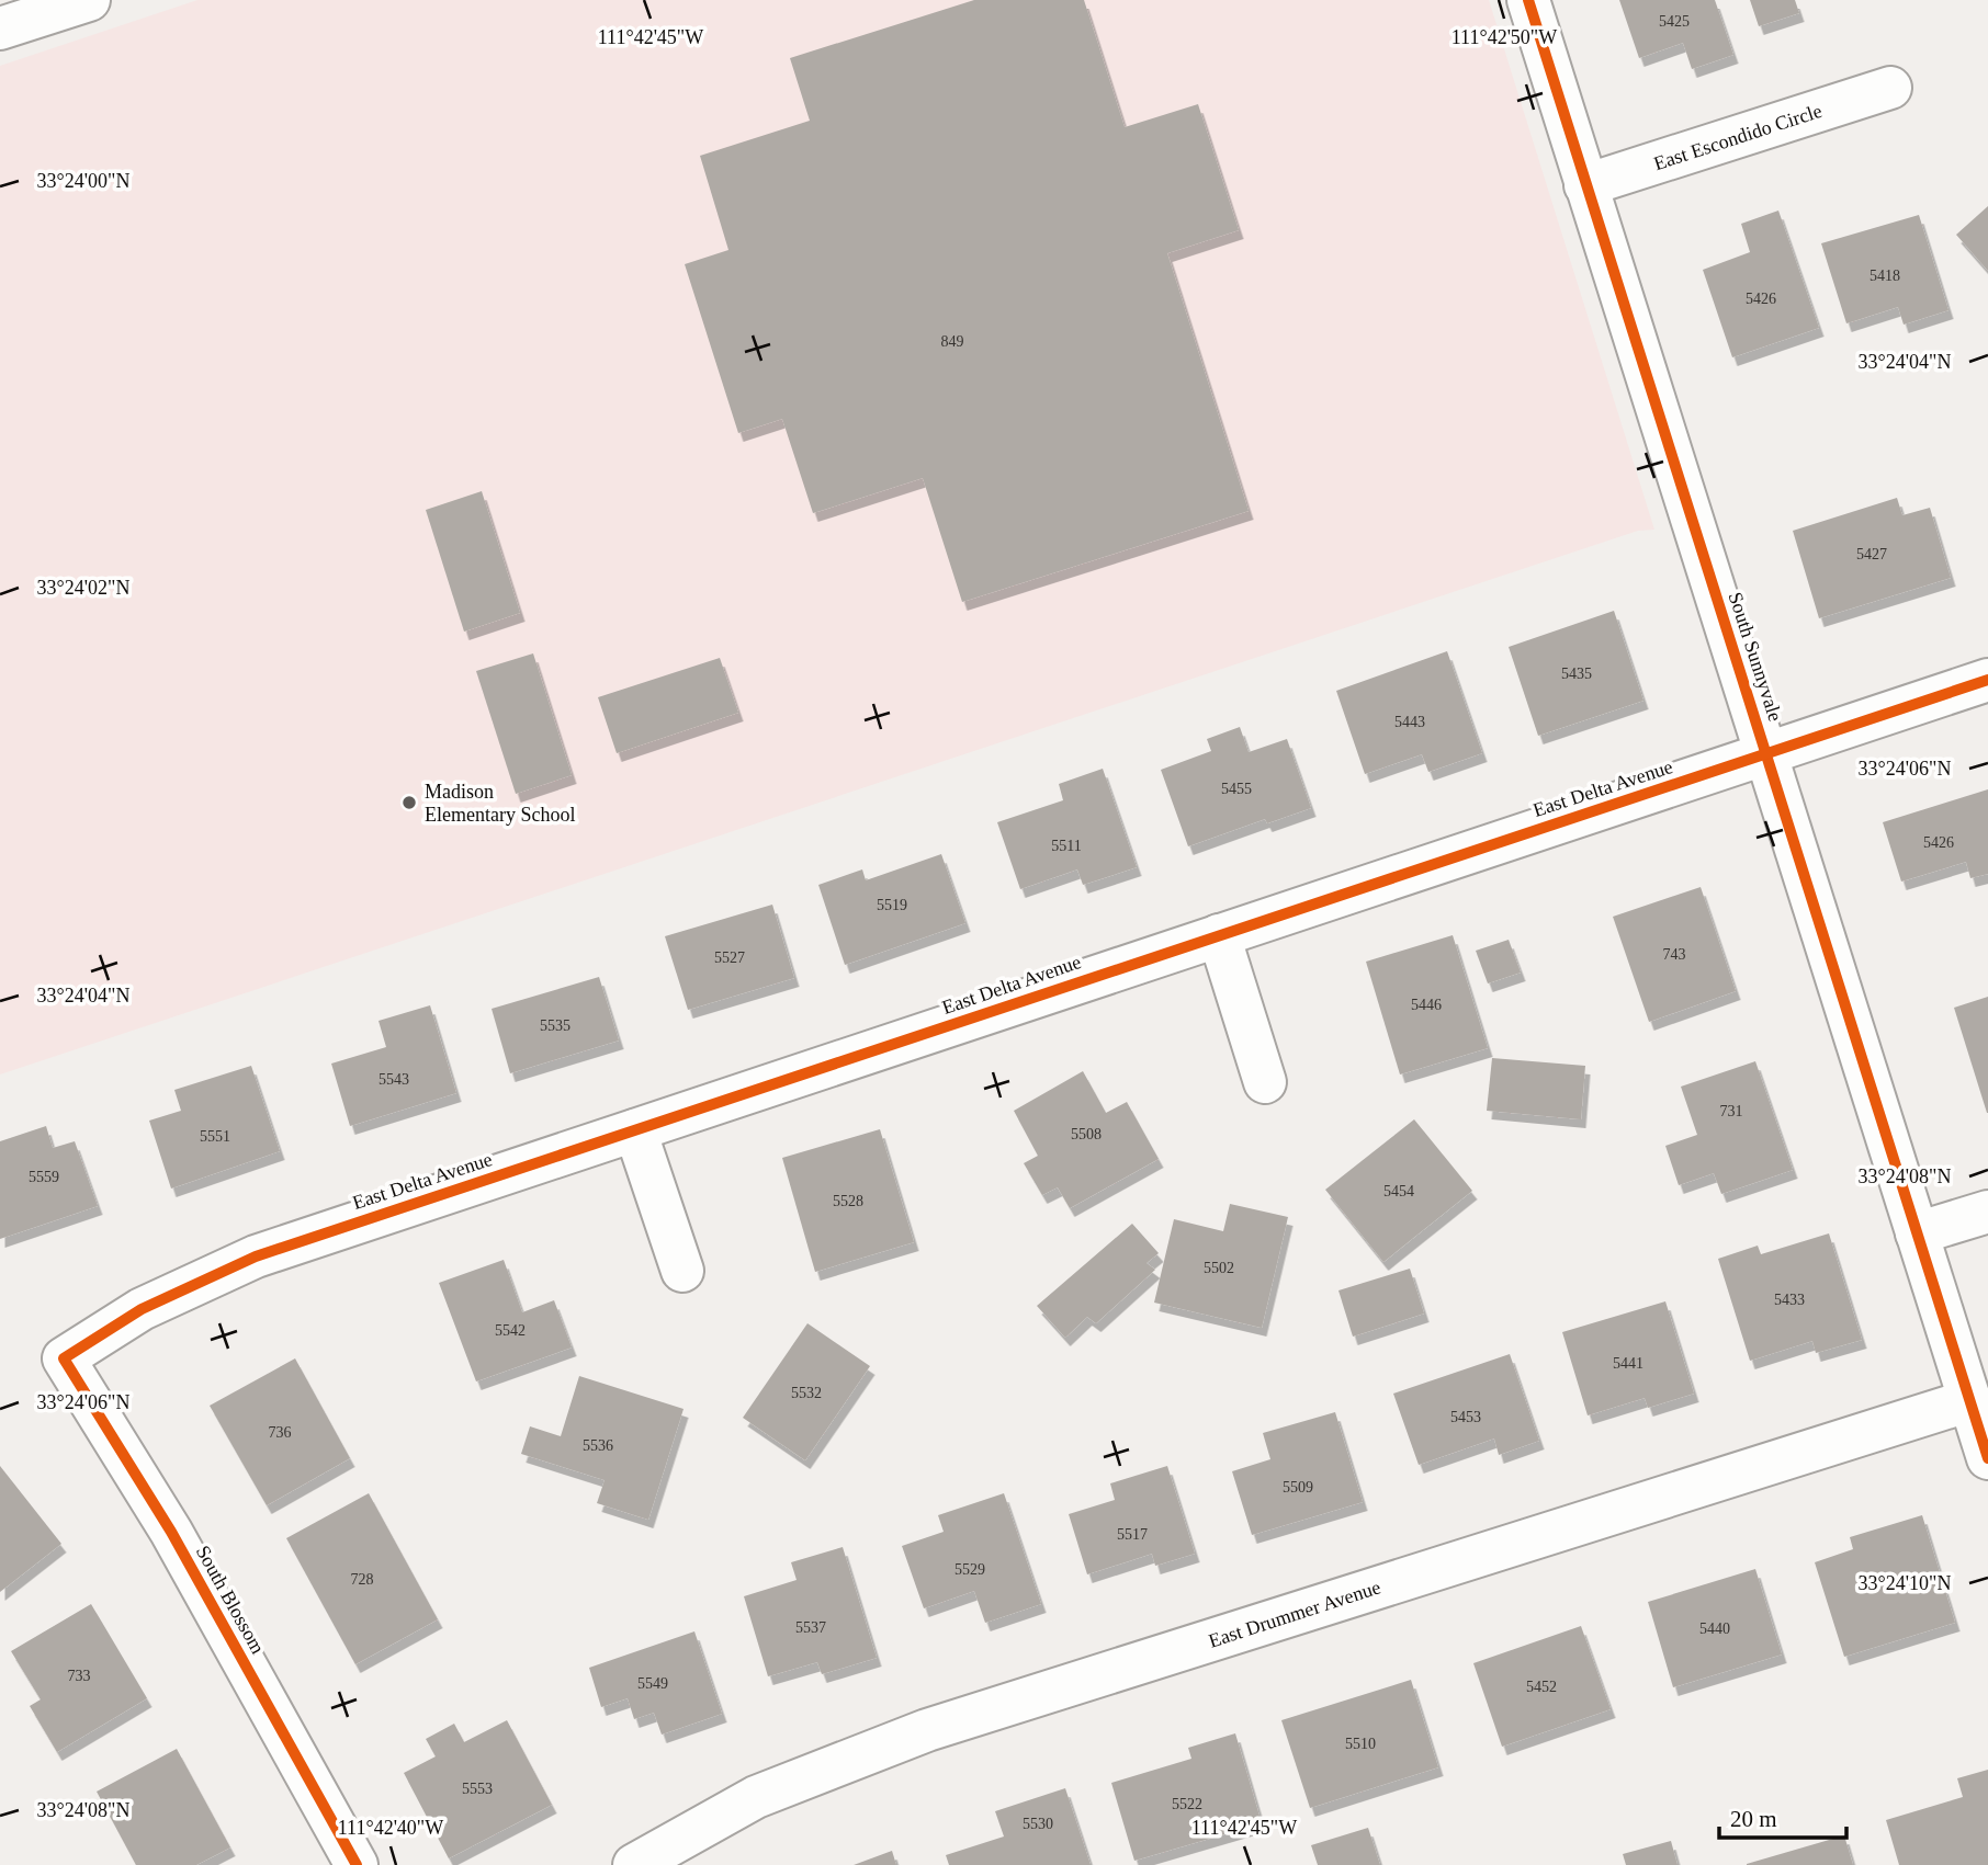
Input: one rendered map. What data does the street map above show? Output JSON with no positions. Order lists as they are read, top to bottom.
{
  "streets": {
    "street": [
      "East Escondido Circle",
      "South Sunnyvale",
      "East Delta Avenue",
      "South Blossom",
      "East Drummer Avenue"
    ]
  },
  "crossings": [
    ["East Escondido Circle", "South Sunnyvale"],
    ["South Sunnyvale", "East Delta Avenue"],
    ["South Sunnyvale", "East Drummer Avenue"],
    ["East Delta Avenue", "South Blossom"]
  ],
  "places": ["Madison Elementary School"],
  "house_numbers": [
    "5425",
    "5418",
    "5426",
    "849",
    "5427",
    "5435",
    "5443",
    "5455",
    "5426",
    "5511",
    "5519",
    "743",
    "5527",
    "5446",
    "5535",
    "5543",
    "731",
    "5508",
    "5551",
    "5559",
    "5454",
    "5528",
    "5502",
    "5433",
    "5542",
    "5441",
    "5532",
    "5453",
    "736",
    "5536",
    "5509",
    "5517",
    "5529",
    "728",
    "5537",
    "5440",
    "733",
    "5549",
    "5452",
    "5510",
    "5553",
    "5522",
    "5530"
  ],
  "scale_bar": "20 m",
  "coordinates": [
    "111°42'45\"W",
    "111°42'50\"W",
    "33°24'00\"N",
    "33°24'04\"N",
    "33°24'02\"N",
    "33°24'06\"N",
    "33°24'08\"N",
    "33°24'10\"N",
    "111°42'40\"W"
  ]
}
